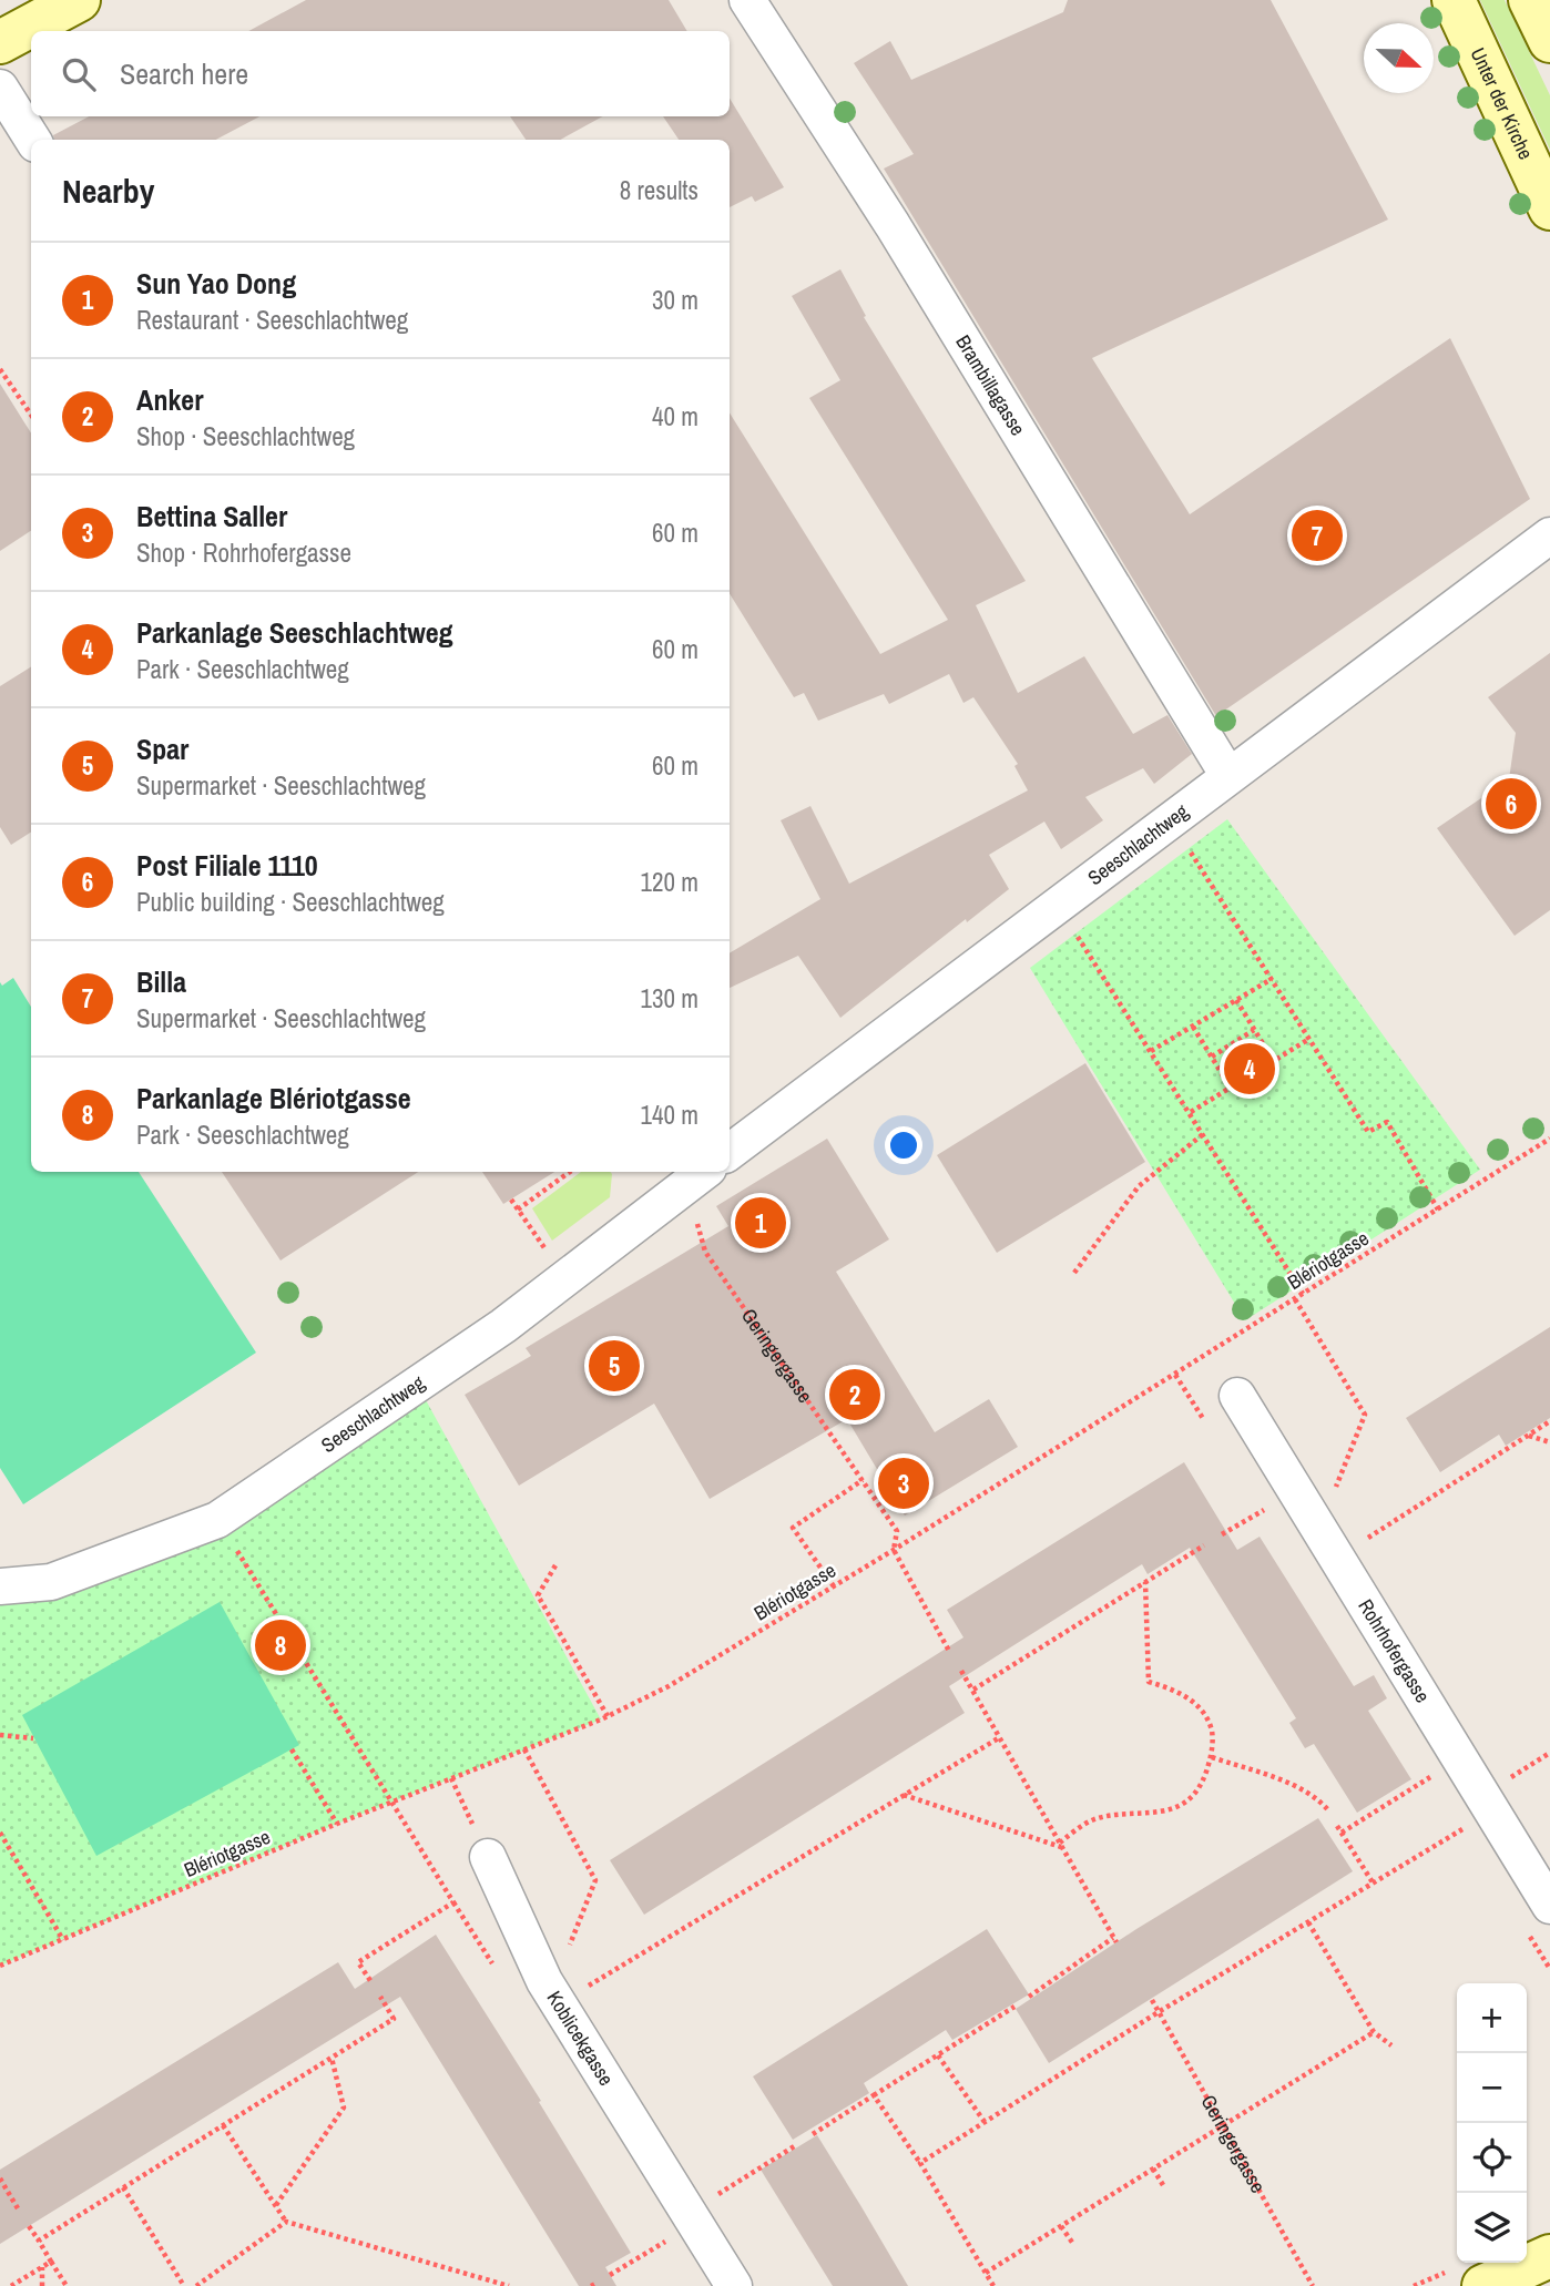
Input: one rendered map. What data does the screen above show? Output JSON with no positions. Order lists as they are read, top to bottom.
{
  "streets": {
    "main road": ["Unter der Kirche"],
    "street": [
      "Brambillagasse",
      "Seeschlachtweg",
      "Rohrhofergasse",
      "Koblicekgasse"
    ],
    "path": ["Blériotgasse", "Geringergasse"]
  },
  "crossings": [
    ["Brambillagasse", "Seeschlachtweg"],
    ["Seeschlachtweg", "Geringergasse"],
    ["Blériotgasse", "Geringergasse"]
  ],
  "north": "right",
  "page": {
    "search": "Search here",
    "heading": ["Nearby", "8 results"],
    "list": [
      {
        "mark": "1",
        "name": "Sun Yao Dong",
        "note": "Restaurant · Seeschlachtweg",
        "value": "30 m"
      },
      {
        "mark": "2",
        "name": "Anker",
        "note": "Shop · Seeschlachtweg",
        "value": "40 m"
      },
      {
        "mark": "3",
        "name": "Bettina Saller",
        "note": "Shop · Rohrhofergasse",
        "value": "60 m"
      },
      {
        "mark": "4",
        "name": "Parkanlage Seeschlachtweg",
        "note": "Park · Seeschlachtweg",
        "value": "60 m"
      },
      {
        "mark": "5",
        "name": "Spar",
        "note": "Supermarket · Seeschlachtweg",
        "value": "60 m"
      },
      {
        "mark": "6",
        "name": "Post Filiale 1110",
        "note": "Public building · Seeschlachtweg",
        "value": "120 m"
      },
      {
        "mark": "7",
        "name": "Billa",
        "note": "Supermarket · Seeschlachtweg",
        "value": "130 m"
      },
      {
        "mark": "8",
        "name": "Parkanlage Blériotgasse",
        "note": "Park · Seeschlachtweg",
        "value": "140 m"
      }
    ],
    "pins": [
      "7",
      "6",
      "4",
      "1",
      "5",
      "2",
      "3",
      "8"
    ],
    "map_buttons": ["+", "−"]
  }
}
